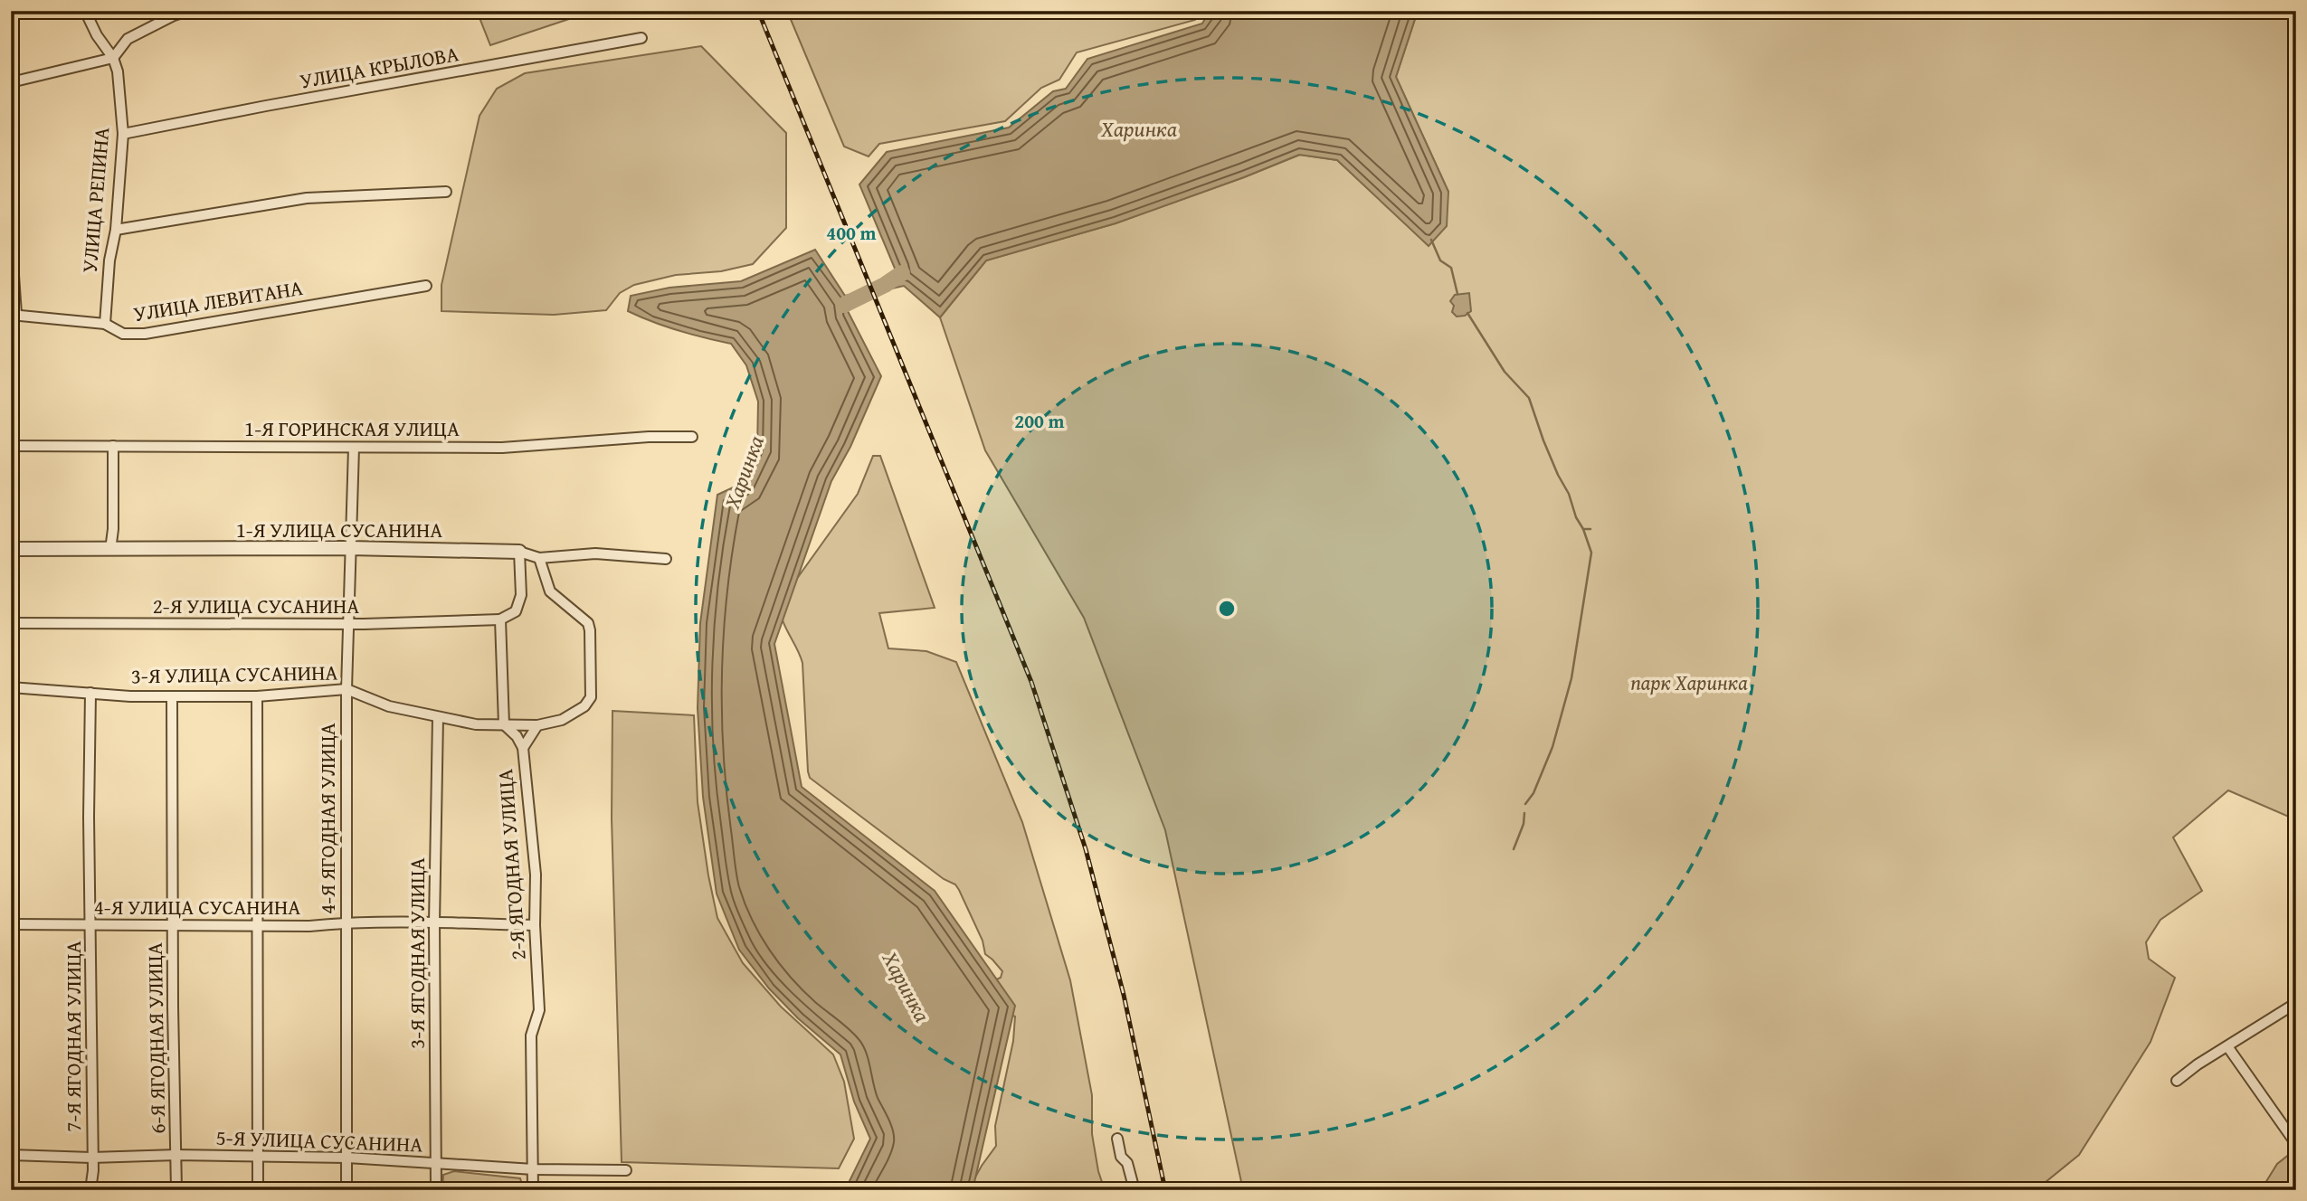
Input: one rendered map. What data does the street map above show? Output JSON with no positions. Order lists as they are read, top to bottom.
{
  "streets": {
    "street": [
      "УЛИЦА КРЫЛОВА",
      "УЛИЦА РЕПИНА",
      "УЛИЦА ЛЕВИТАНА",
      "1-Я ГОРИНСКАЯ УЛИЦА",
      "1-Я УЛИЦА СУСАНИНА",
      "2-Я УЛИЦА СУСАНИНА",
      "3-Я УЛИЦА СУСАНИНА",
      "4-Я ЯГОДНАЯ УЛИЦА",
      "2-Я ЯГОДНАЯ УЛИЦА",
      "4-Я УЛИЦА СУСАНИНА",
      "3-Я ЯГОДНАЯ УЛИЦА",
      "7-Я ЯГОДНАЯ УЛИЦА",
      "6-Я ЯГОДНАЯ УЛИЦА",
      "5-Я УЛИЦА СУСАНИНА"
    ]
  },
  "crossings": [
    ["УЛИЦА КРЫЛОВА", "УЛИЦА РЕПИНА"],
    ["УЛИЦА РЕПИНА", "УЛИЦА ЛЕВИТАНА"],
    ["1-Я ГОРИНСКАЯ УЛИЦА", "4-Я ЯГОДНАЯ УЛИЦА"],
    ["1-Я УЛИЦА СУСАНИНА", "3-Я УЛИЦА СУСАНИНА"],
    ["1-Я УЛИЦА СУСАНИНА", "4-Я ЯГОДНАЯ УЛИЦА"],
    ["2-Я УЛИЦА СУСАНИНА", "4-Я ЯГОДНАЯ УЛИЦА"],
    ["3-Я УЛИЦА СУСАНИНА", "4-Я ЯГОДНАЯ УЛИЦА"],
    ["3-Я УЛИЦА СУСАНИНА", "2-Я ЯГОДНАЯ УЛИЦА"],
    ["3-Я УЛИЦА СУСАНИНА", "3-Я ЯГОДНАЯ УЛИЦА"],
    ["3-Я УЛИЦА СУСАНИНА", "7-Я ЯГОДНАЯ УЛИЦА"],
    ["3-Я УЛИЦА СУСАНИНА", "6-Я ЯГОДНАЯ УЛИЦА"],
    ["4-Я ЯГОДНАЯ УЛИЦА", "4-Я УЛИЦА СУСАНИНА"],
    ["4-Я ЯГОДНАЯ УЛИЦА", "5-Я УЛИЦА СУСАНИНА"],
    ["2-Я ЯГОДНАЯ УЛИЦА", "4-Я УЛИЦА СУСАНИНА"],
    ["2-Я ЯГОДНАЯ УЛИЦА", "5-Я УЛИЦА СУСАНИНА"],
    ["4-Я УЛИЦА СУСАНИНА", "3-Я ЯГОДНАЯ УЛИЦА"],
    ["4-Я УЛИЦА СУСАНИНА", "7-Я ЯГОДНАЯ УЛИЦА"],
    ["4-Я УЛИЦА СУСАНИНА", "6-Я ЯГОДНАЯ УЛИЦА"],
    ["3-Я ЯГОДНАЯ УЛИЦА", "5-Я УЛИЦА СУСАНИНА"],
    ["7-Я ЯГОДНАЯ УЛИЦА", "5-Я УЛИЦА СУСАНИНА"],
    ["6-Я ЯГОДНАЯ УЛИЦА", "5-Я УЛИЦА СУСАНИНА"]
  ],
  "water": ["Харинка"],
  "parks": ["парк Харинка"],
  "rings": ["400 m", "200 m"]
}
